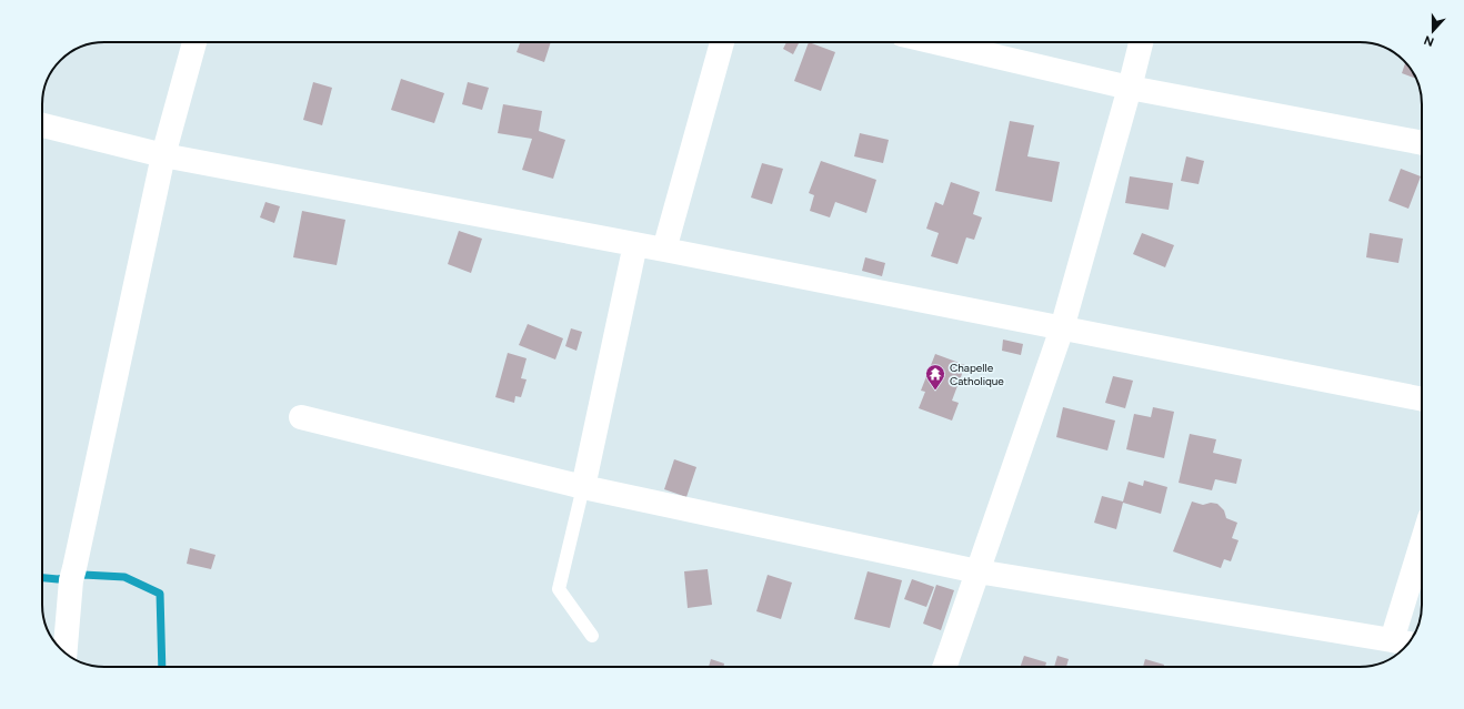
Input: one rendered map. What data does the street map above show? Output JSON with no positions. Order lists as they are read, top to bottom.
{
  "places": {
    "temple": ["Chapelle Catholique"]
  },
  "north": "bottom"
}
